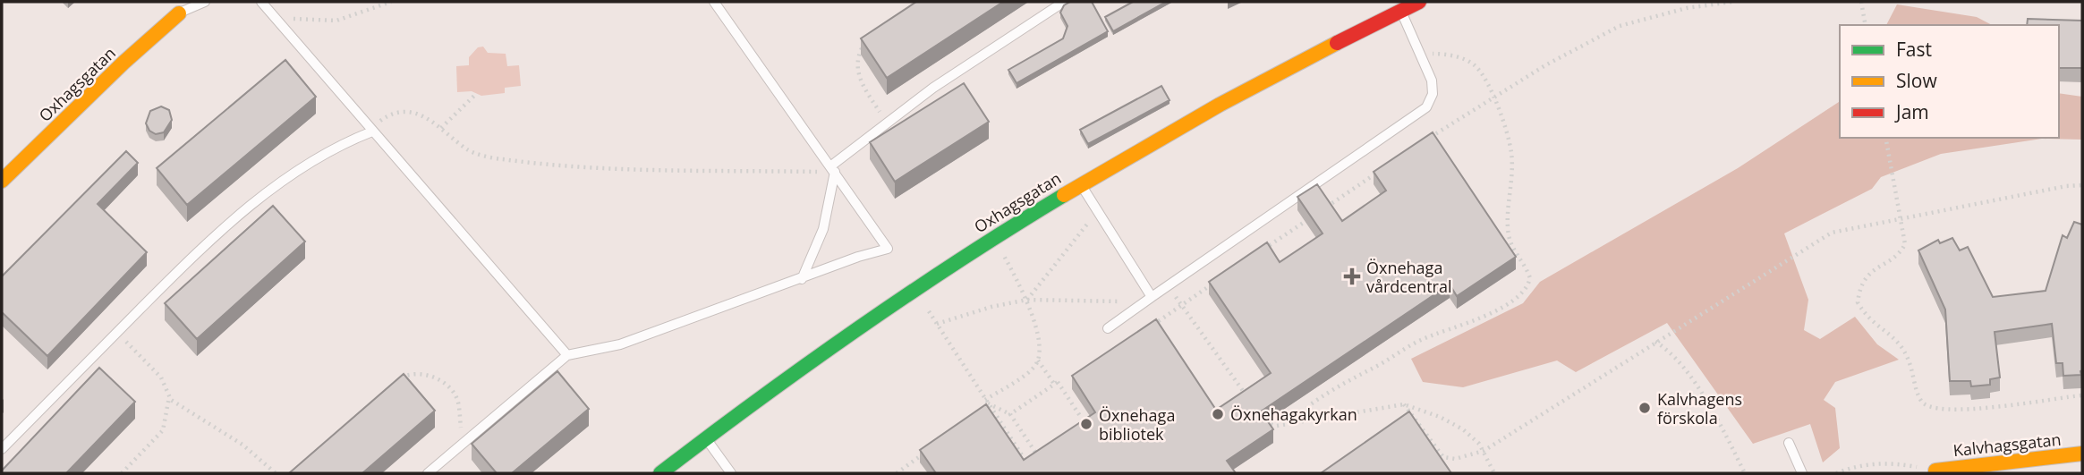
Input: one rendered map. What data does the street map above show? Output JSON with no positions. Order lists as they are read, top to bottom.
{
  "streets": {
    "street": ["Oxhagsgatan", "Kalvhagsgatan"]
  },
  "places": {
    "health": ["Öxnehaga vårdcentral"],
    "other": ["Kalvhagens förskola", "Öxnehagakyrkan", "Öxnehaga bibliotek"]
  },
  "legend": ["Fast", "Slow", "Jam"]
}
